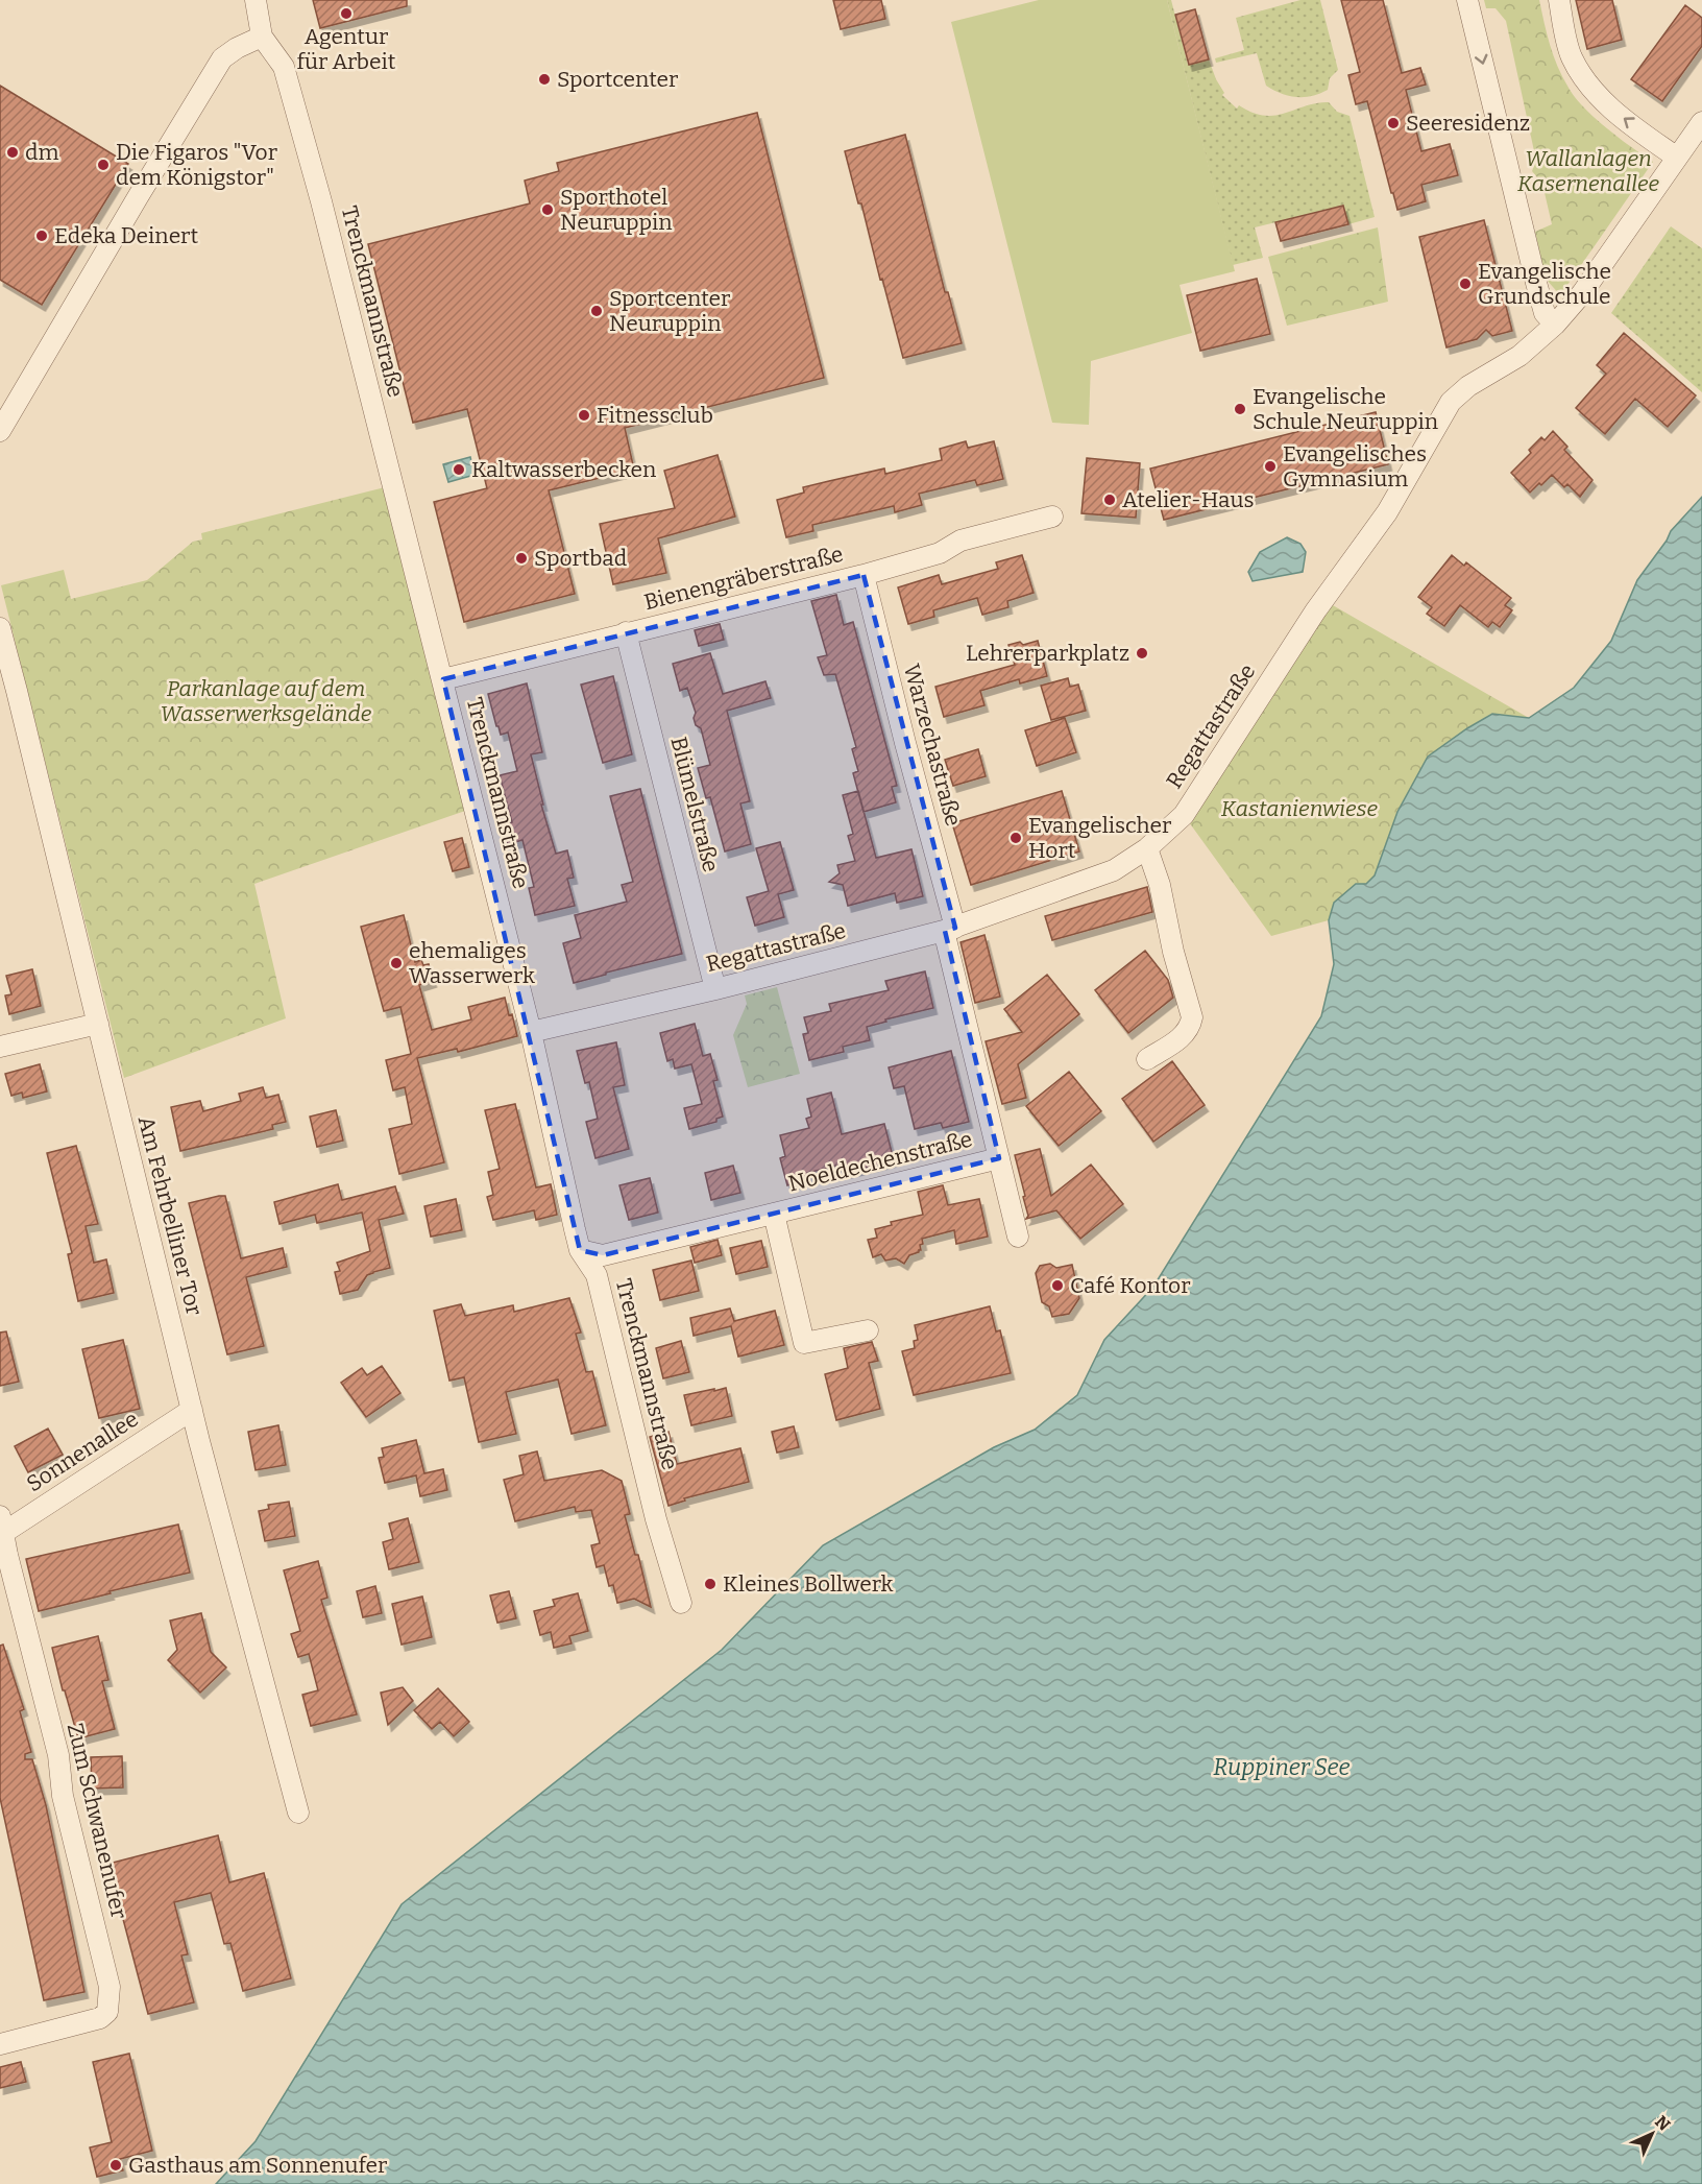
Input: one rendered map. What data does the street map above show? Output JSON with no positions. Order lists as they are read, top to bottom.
{
  "streets": {
    "street": [
      "Trenckmannstraße",
      "Bienengräberstraße",
      "Regattastraße",
      "Warzechastraße",
      "Blümelstraße",
      "Noeldechenstraße",
      "Am Fehrbelliner Tor",
      "Sonnenallee",
      "Zum Schwanenufer"
    ]
  },
  "crossings": [
    ["Trenckmannstraße", "Bienengräberstraße"],
    ["Trenckmannstraße", "Regattastraße"],
    ["Trenckmannstraße", "Noeldechenstraße"],
    ["Bienengräberstraße", "Warzechastraße"],
    ["Bienengräberstraße", "Blümelstraße"],
    ["Regattastraße", "Warzechastraße"],
    ["Regattastraße", "Blümelstraße"],
    ["Warzechastraße", "Noeldechenstraße"],
    ["Am Fehrbelliner Tor", "Sonnenallee"],
    ["Sonnenallee", "Zum Schwanenufer"]
  ],
  "water": ["Ruppiner See"],
  "parks": ["Wallanlagen Kasernenallee", "Parkanlage auf dem Wasserwerksgelände", "Kastanienwiese"],
  "places": [
    "Agentur für Arbeit",
    "Sportcenter",
    "Seeresidenz",
    "dm",
    "Die Figaros \"Vor dem Königstor\"",
    "Sporthotel Neuruppin",
    "Edeka Deinert",
    "Evangelische Grundschule",
    "Sportcenter Neuruppin",
    "Evangelische Schule Neuruppin",
    "Fitnessclub",
    "Evangelisches Gymnasium",
    "Kaltwasserbecken",
    "Atelier-Haus",
    "Sportbad",
    "Lehrerparkplatz",
    "Evangelischer Hort",
    "ehemaliges Wasserwerk",
    "Café Kontor",
    "Kleines Bollwerk",
    "Gasthaus am Sonnenufer"
  ],
  "north": "top right"
}
